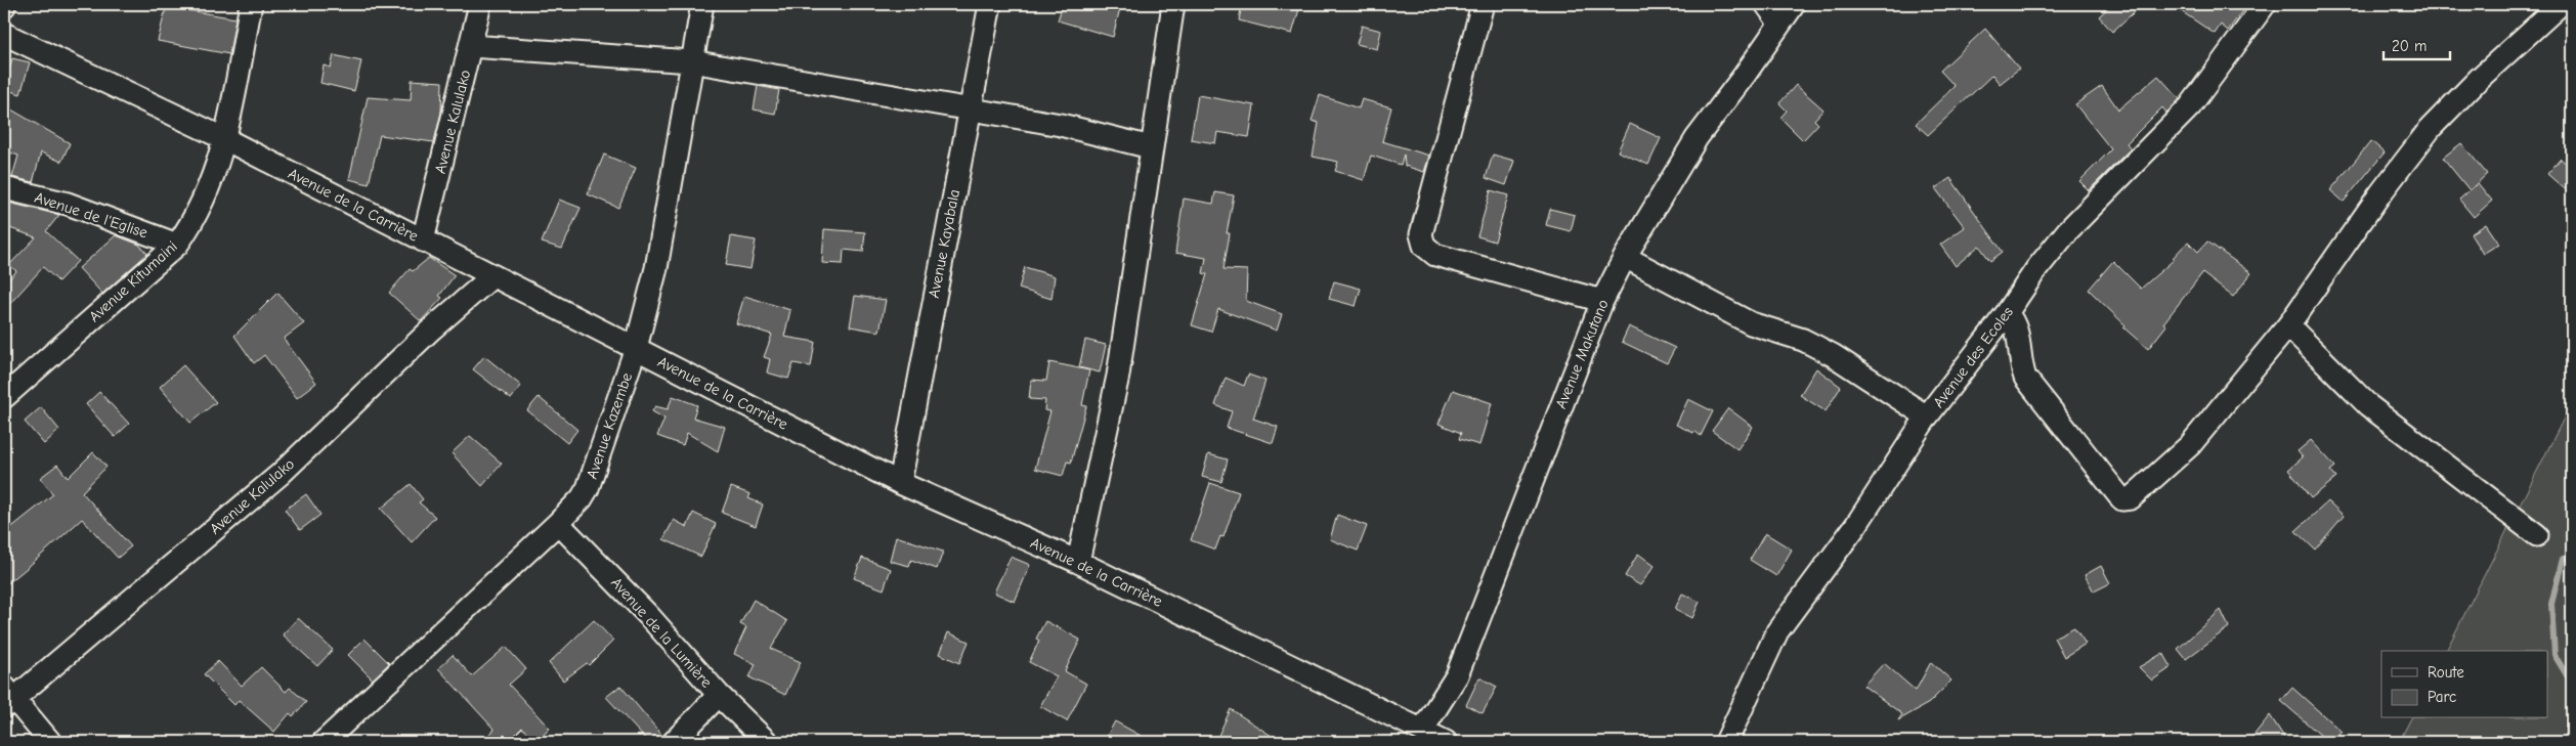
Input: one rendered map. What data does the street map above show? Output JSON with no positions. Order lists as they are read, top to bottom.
{
  "streets": {
    "street": [
      "Avenue Kalulako",
      "Avenue de la Carrière",
      "Avenue de l'Eglise",
      "Avenue Kayabala",
      "Avenue Kitumaini",
      "Avenue Makutano",
      "Avenue des Ecoles",
      "Avenue Kazembe",
      "Avenue de la Lumière"
    ]
  },
  "crossings": [
    ["Avenue Kalulako", "Avenue de la Carrière"],
    ["Avenue de la Carrière", "Avenue Kayabala"],
    ["Avenue de la Carrière", "Avenue Kitumaini"],
    ["Avenue de la Carrière", "Avenue Makutano"],
    ["Avenue de la Carrière", "Avenue Kazembe"],
    ["Avenue de l'Eglise", "Avenue Kitumaini"],
    ["Avenue Kazembe", "Avenue de la Lumière"]
  ],
  "legend": ["Route", "Parc"],
  "scale_bar": "20 m"
}
